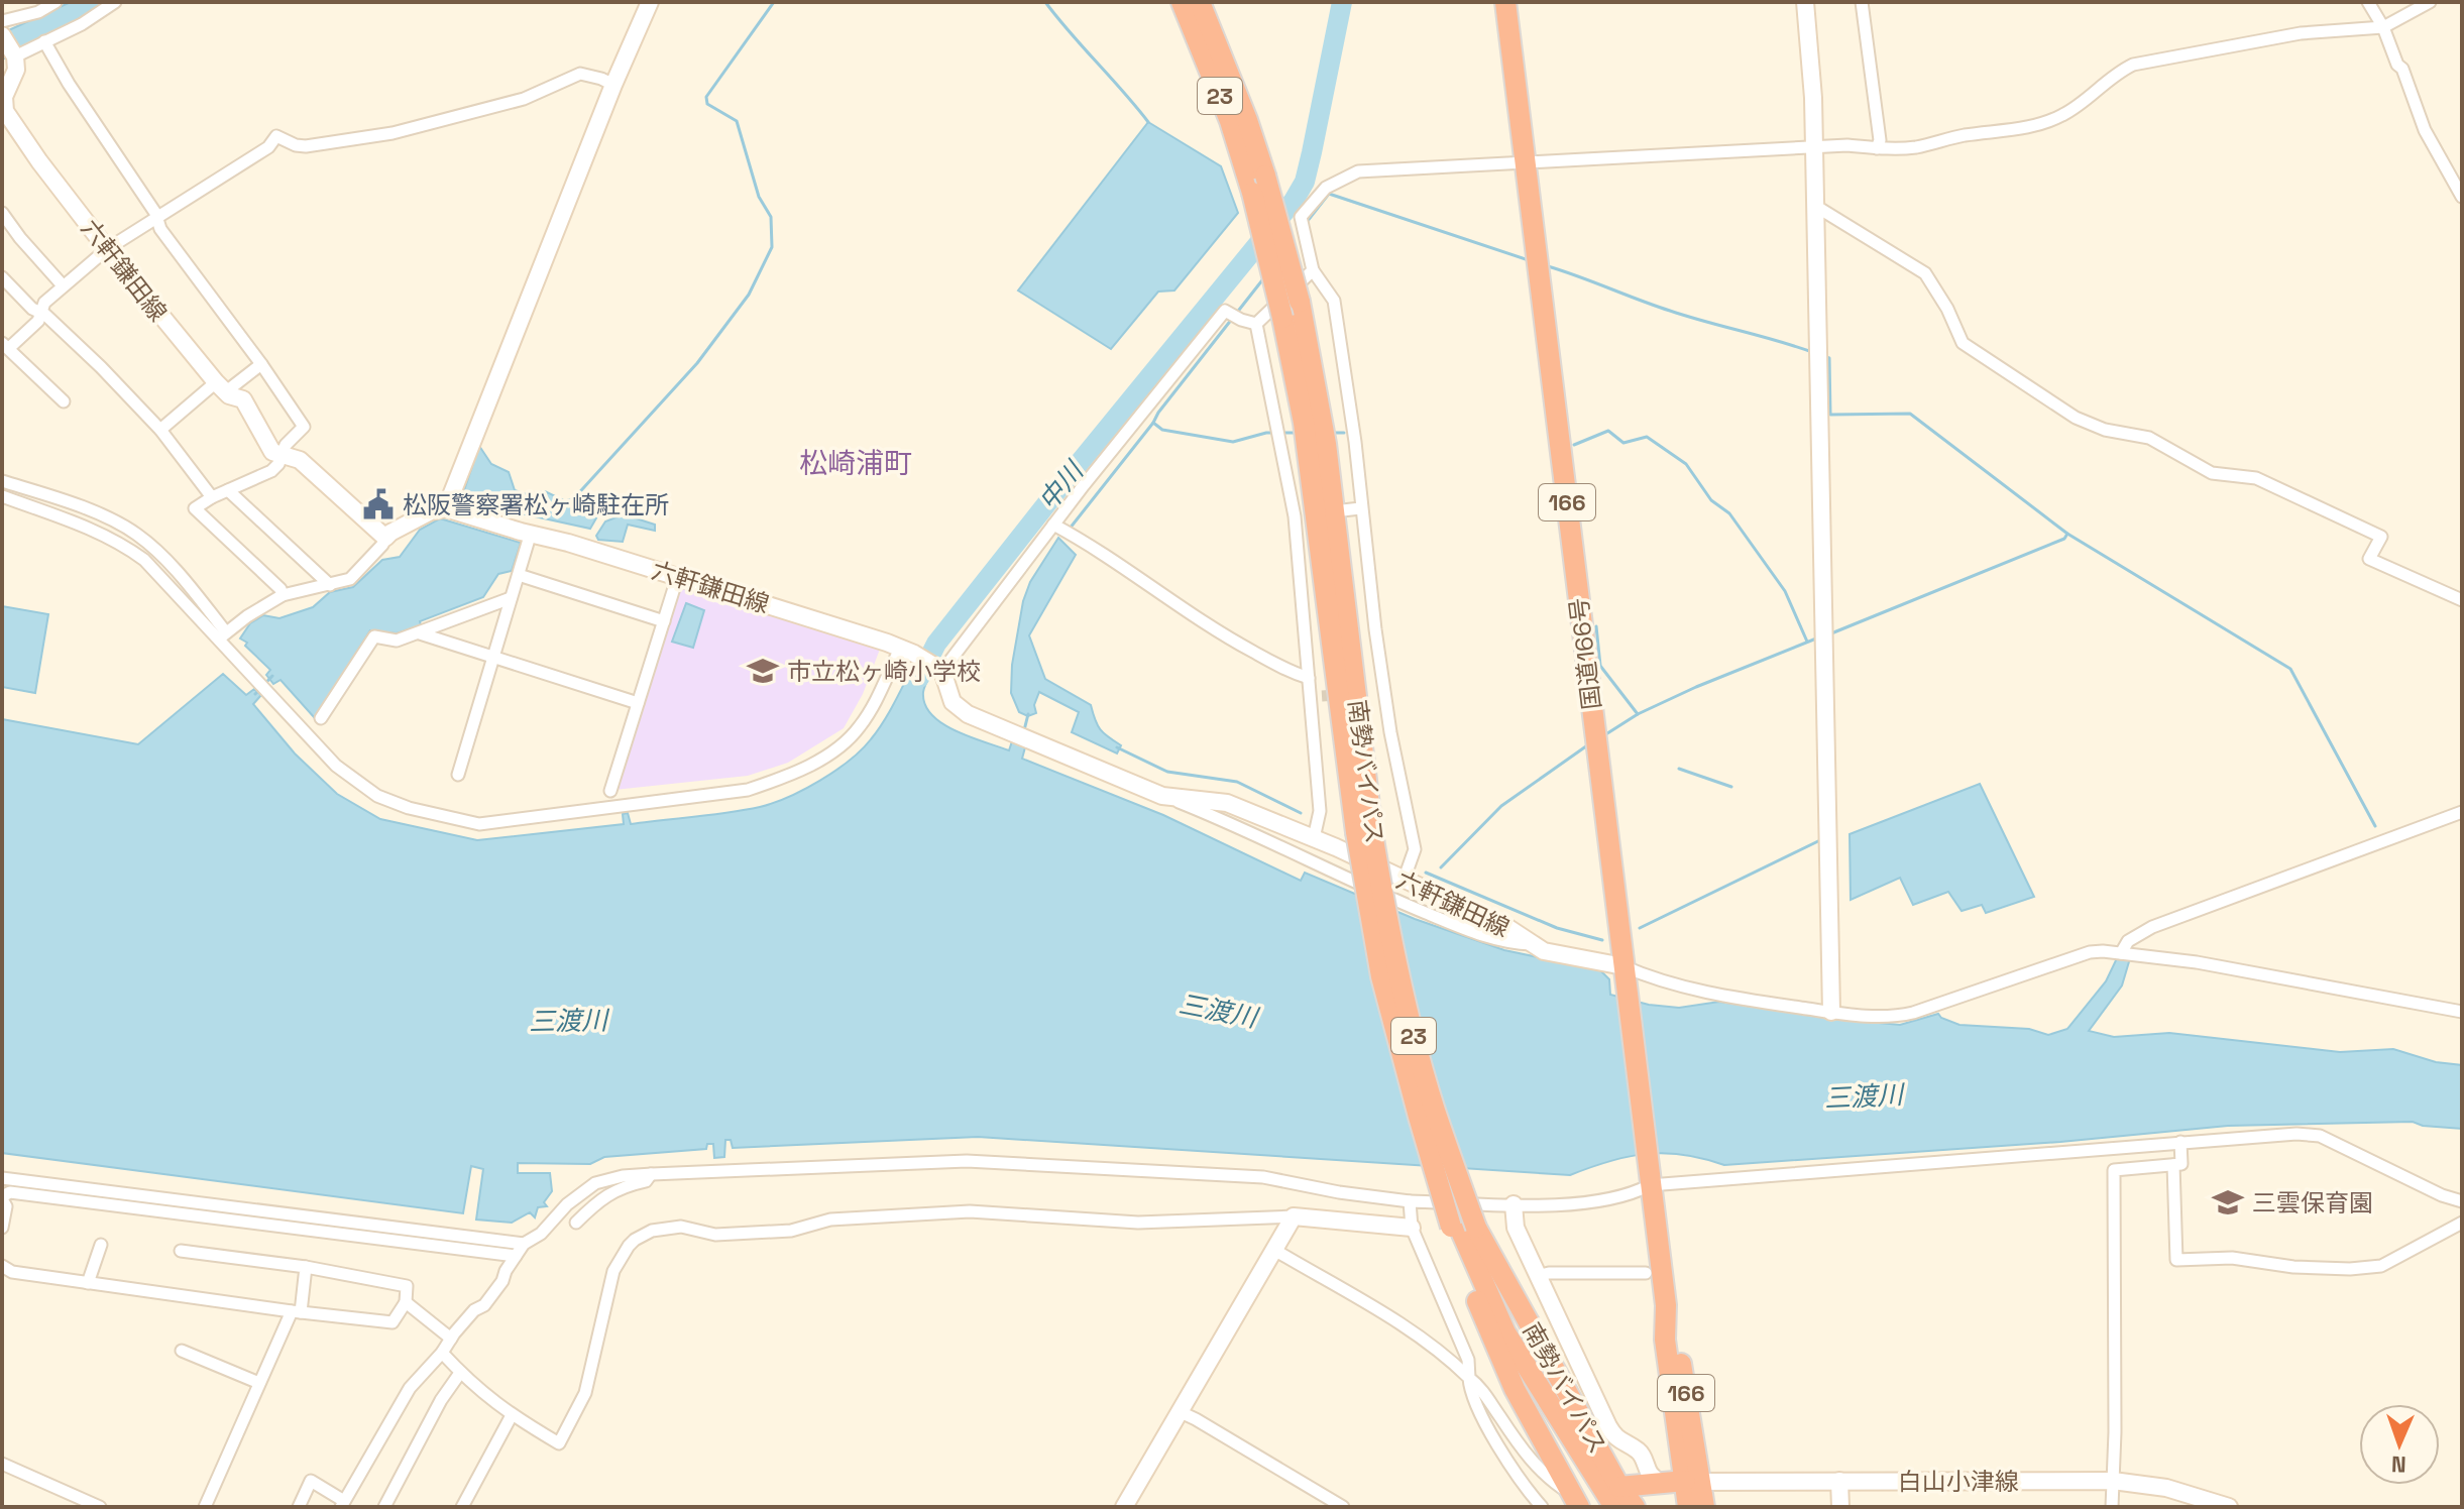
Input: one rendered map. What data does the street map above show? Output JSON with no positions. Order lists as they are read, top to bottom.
{
  "streets": {
    "highway": [
      "23",
      "166",
      "国道166号",
      "南勢バイパス"
    ],
    "main road": ["六軒鎌田線", "白山小津線"]
  },
  "crossings": [
    ["23", "南勢バイパス"],
    ["六軒鎌田線", "国道166号"],
    ["国道166号", "白山小津線"]
  ],
  "districts": ["松崎浦町"],
  "water": ["中川", "三渡川"],
  "places": {
    "public building": ["松阪警察署松ヶ崎駐在所"],
    "school or university": ["市立松ヶ崎小学校", "三雲保育園"]
  },
  "north": "bottom"
}
